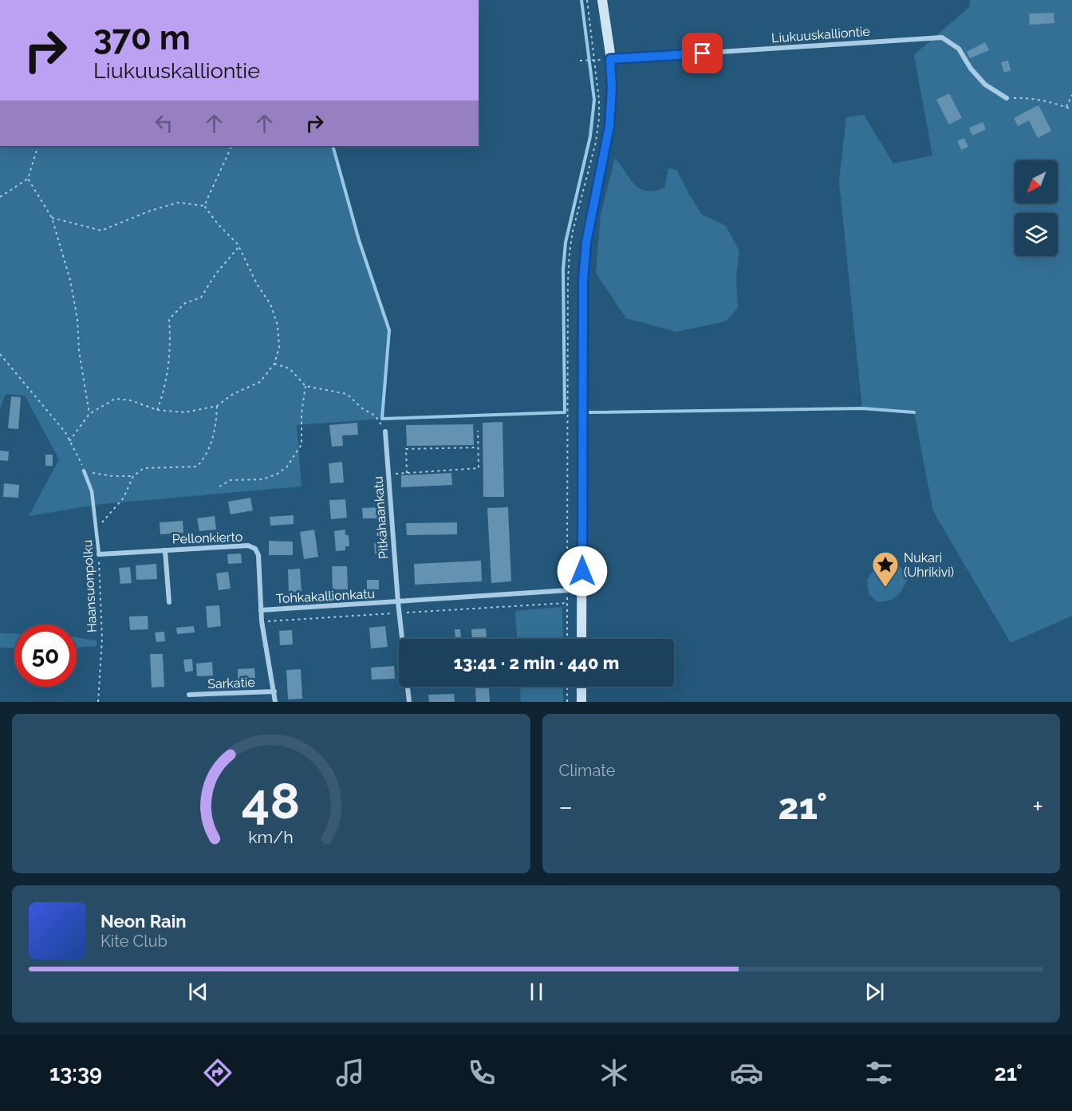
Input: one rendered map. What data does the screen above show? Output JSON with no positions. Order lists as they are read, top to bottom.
{
  "streets": {
    "street": [
      "Liukuuskalliontie",
      "Pitkähaankatu",
      "Pellonkierto",
      "Tohkakallionkatu",
      "Sarkatie"
    ],
    "lane": ["Haansuonpolku"]
  },
  "crossings": [
    ["Pitkähaankatu", "Tohkakallionkatu"],
    ["Pellonkierto", "Haansuonpolku"],
    ["Pellonkierto", "Tohkakallionkatu"],
    ["Tohkakallionkatu", "Sarkatie"]
  ],
  "places": {
    "place": ["Nukari (Uhrikivi)"]
  },
  "north": "bottom left",
  "page": {
    "turn": ["370 m", "Liukuuskalliontie"],
    "limit": "50",
    "trip": "13:41 · 2 min · 440 m",
    "tile": "Climate",
    "heat": ["−", "21°", "+"],
    "song": ["Neon Rain", "Kite Club"],
    "tabs": ["13:39", "21°"],
    "gauge": ["48", "km/h"]
  }
}
